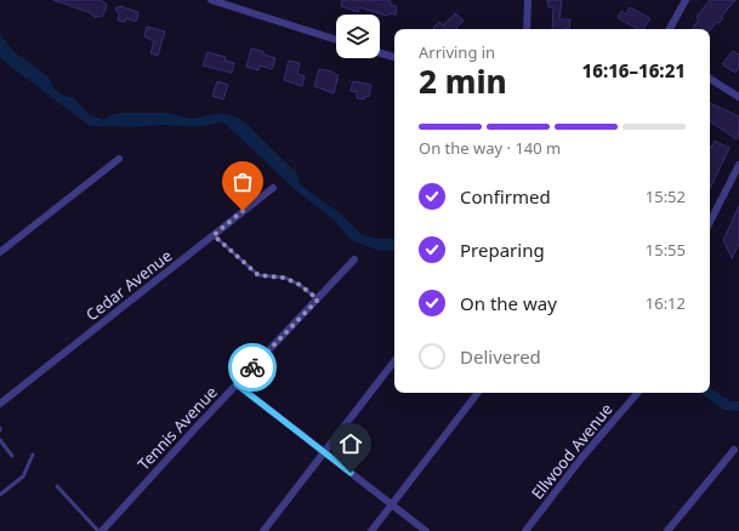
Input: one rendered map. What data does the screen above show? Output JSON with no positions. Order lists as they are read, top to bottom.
{
  "streets": {
    "street": ["Cedar Avenue", "Tennis Avenue", "Ellwood Avenue"]
  },
  "page": {
    "heading": ["2 min", "Arriving in", "16:16–16:21"],
    "bar": "On the way · 140 m",
    "list": [
      ["Confirmed", "15:52"],
      ["Preparing", "15:55"],
      ["On the way", "16:12"],
      "Delivered"
    ]
  }
}
